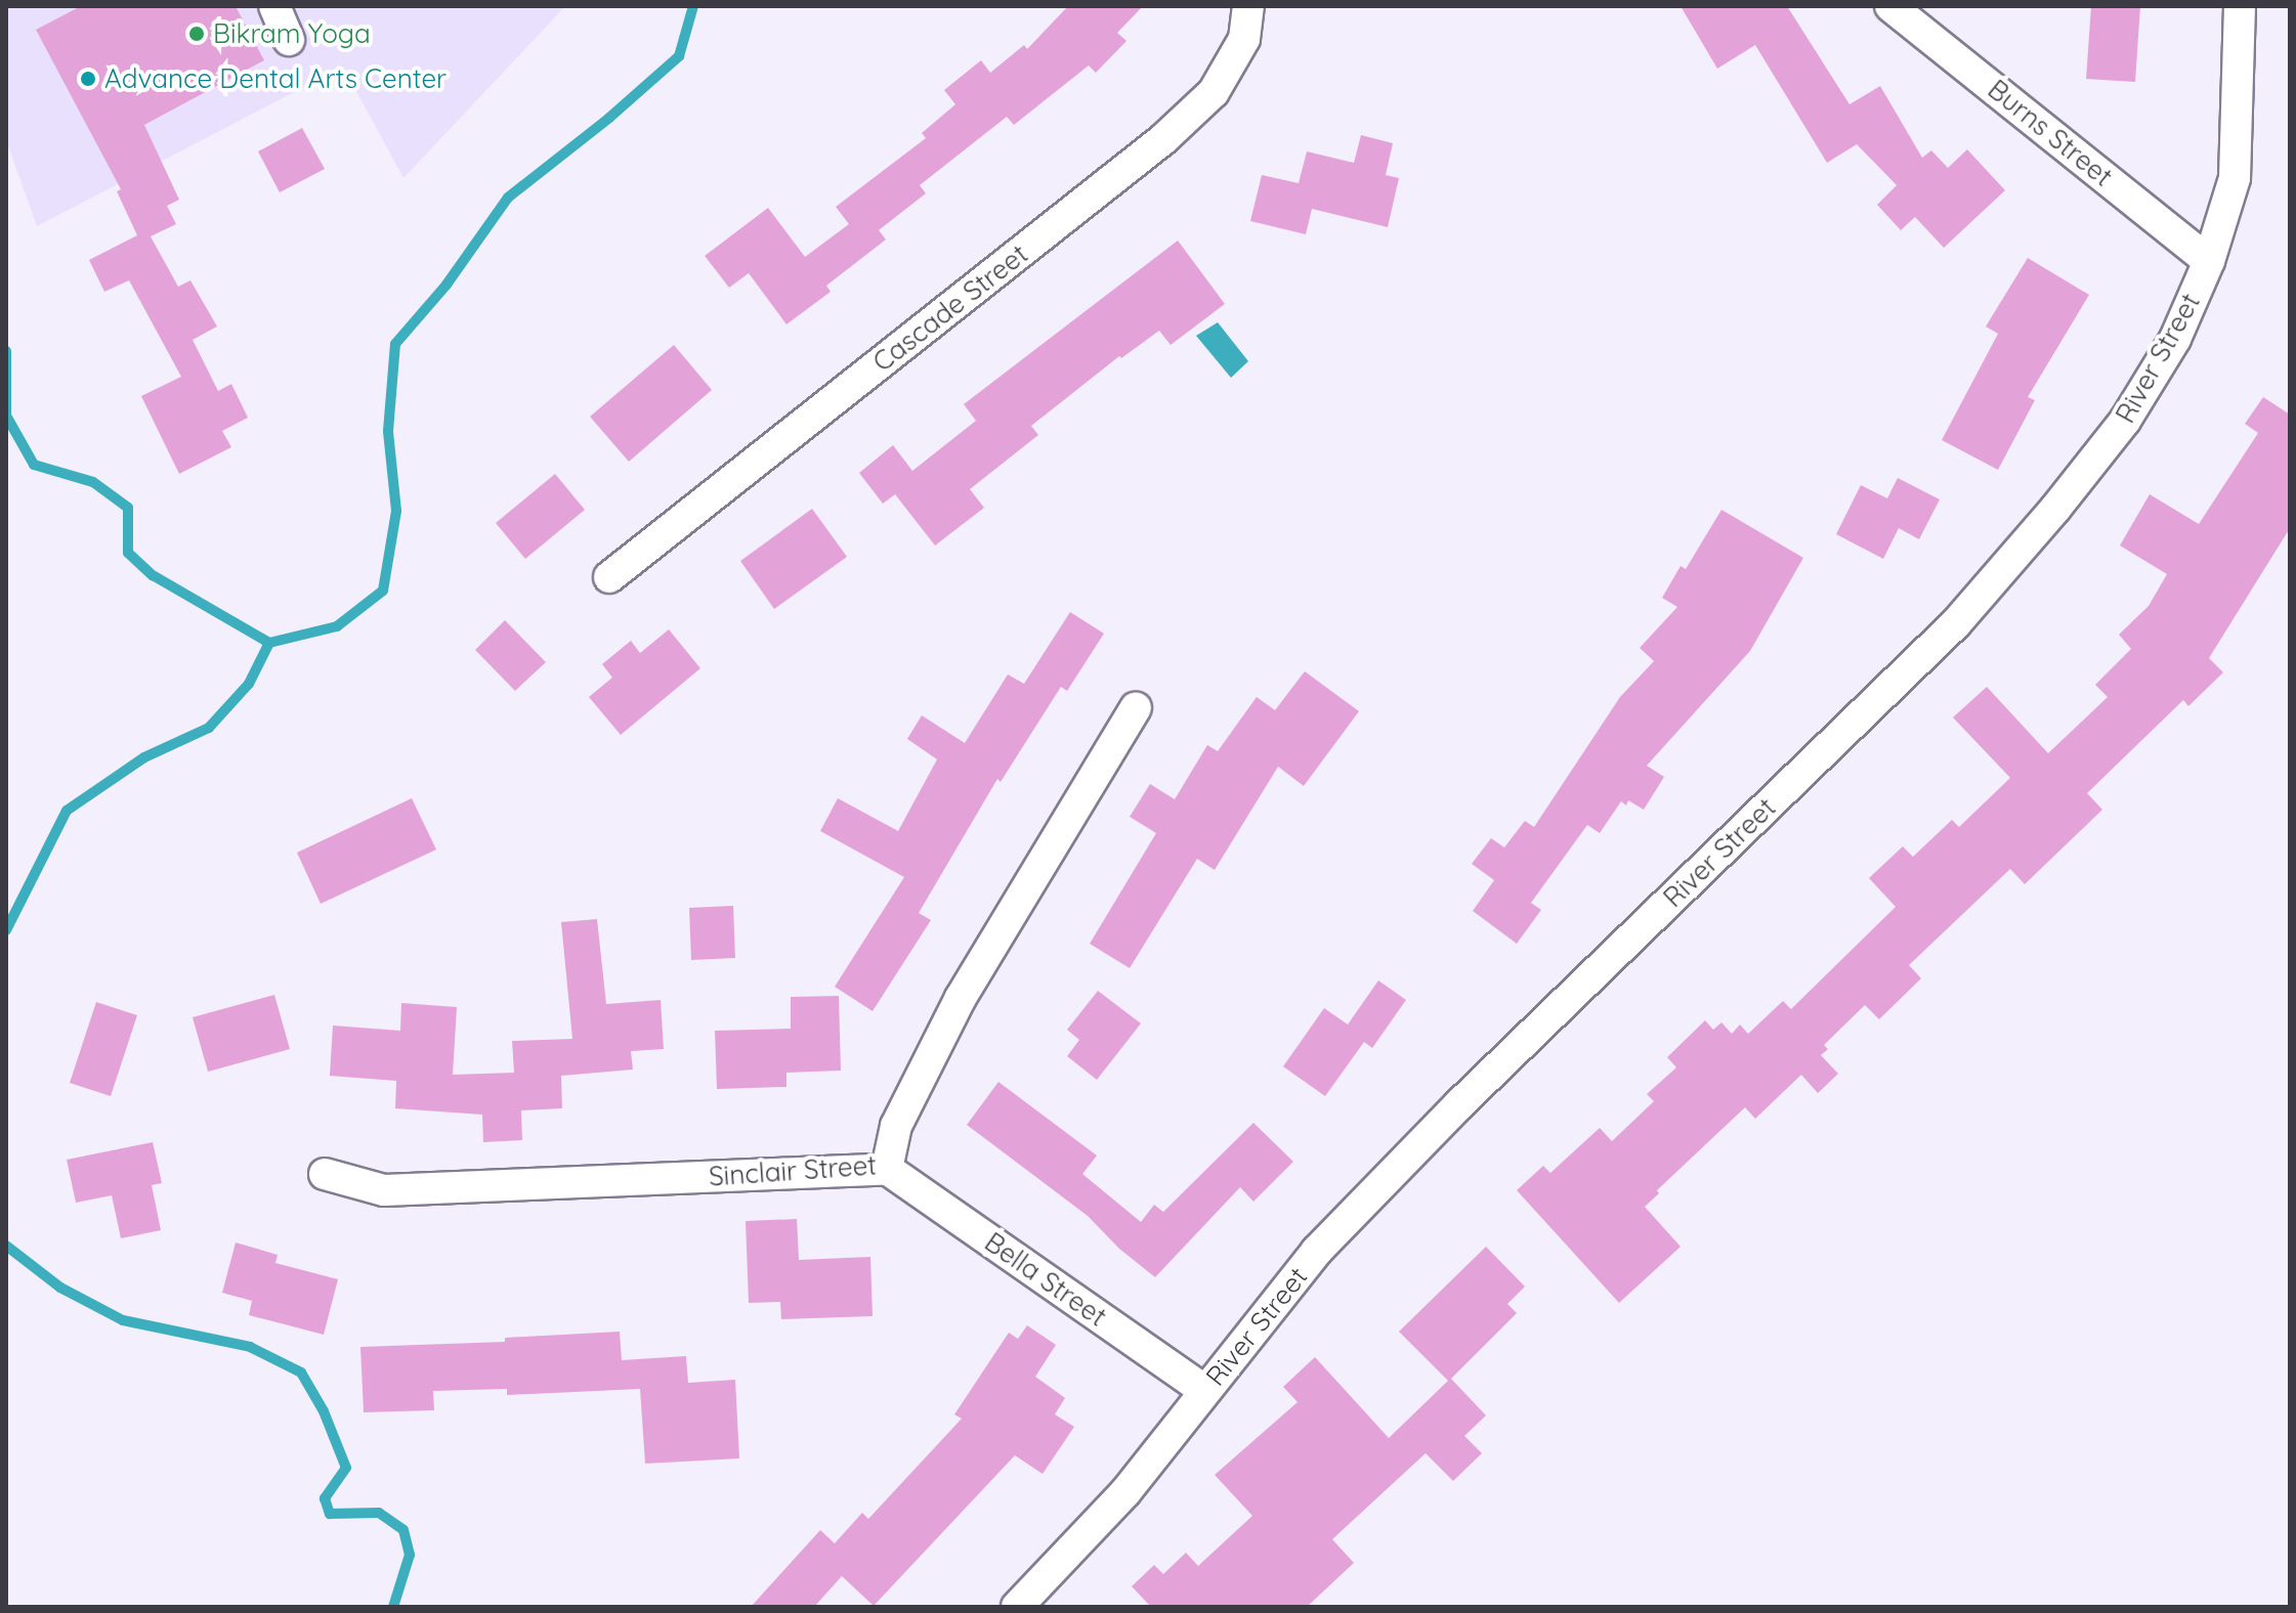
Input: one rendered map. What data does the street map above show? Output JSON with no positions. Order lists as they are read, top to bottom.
{
  "streets": {
    "street": [
      "Burns Street",
      "Cascade Street",
      "River Street",
      "Sinclair Street",
      "Bella Street"
    ]
  },
  "crossings": [
    ["Burns Street", "River Street"],
    ["River Street", "Bella Street"],
    ["Sinclair Street", "Bella Street"]
  ],
  "places": ["Bikram Yoga", "Advance Dental Arts Center"]
}
